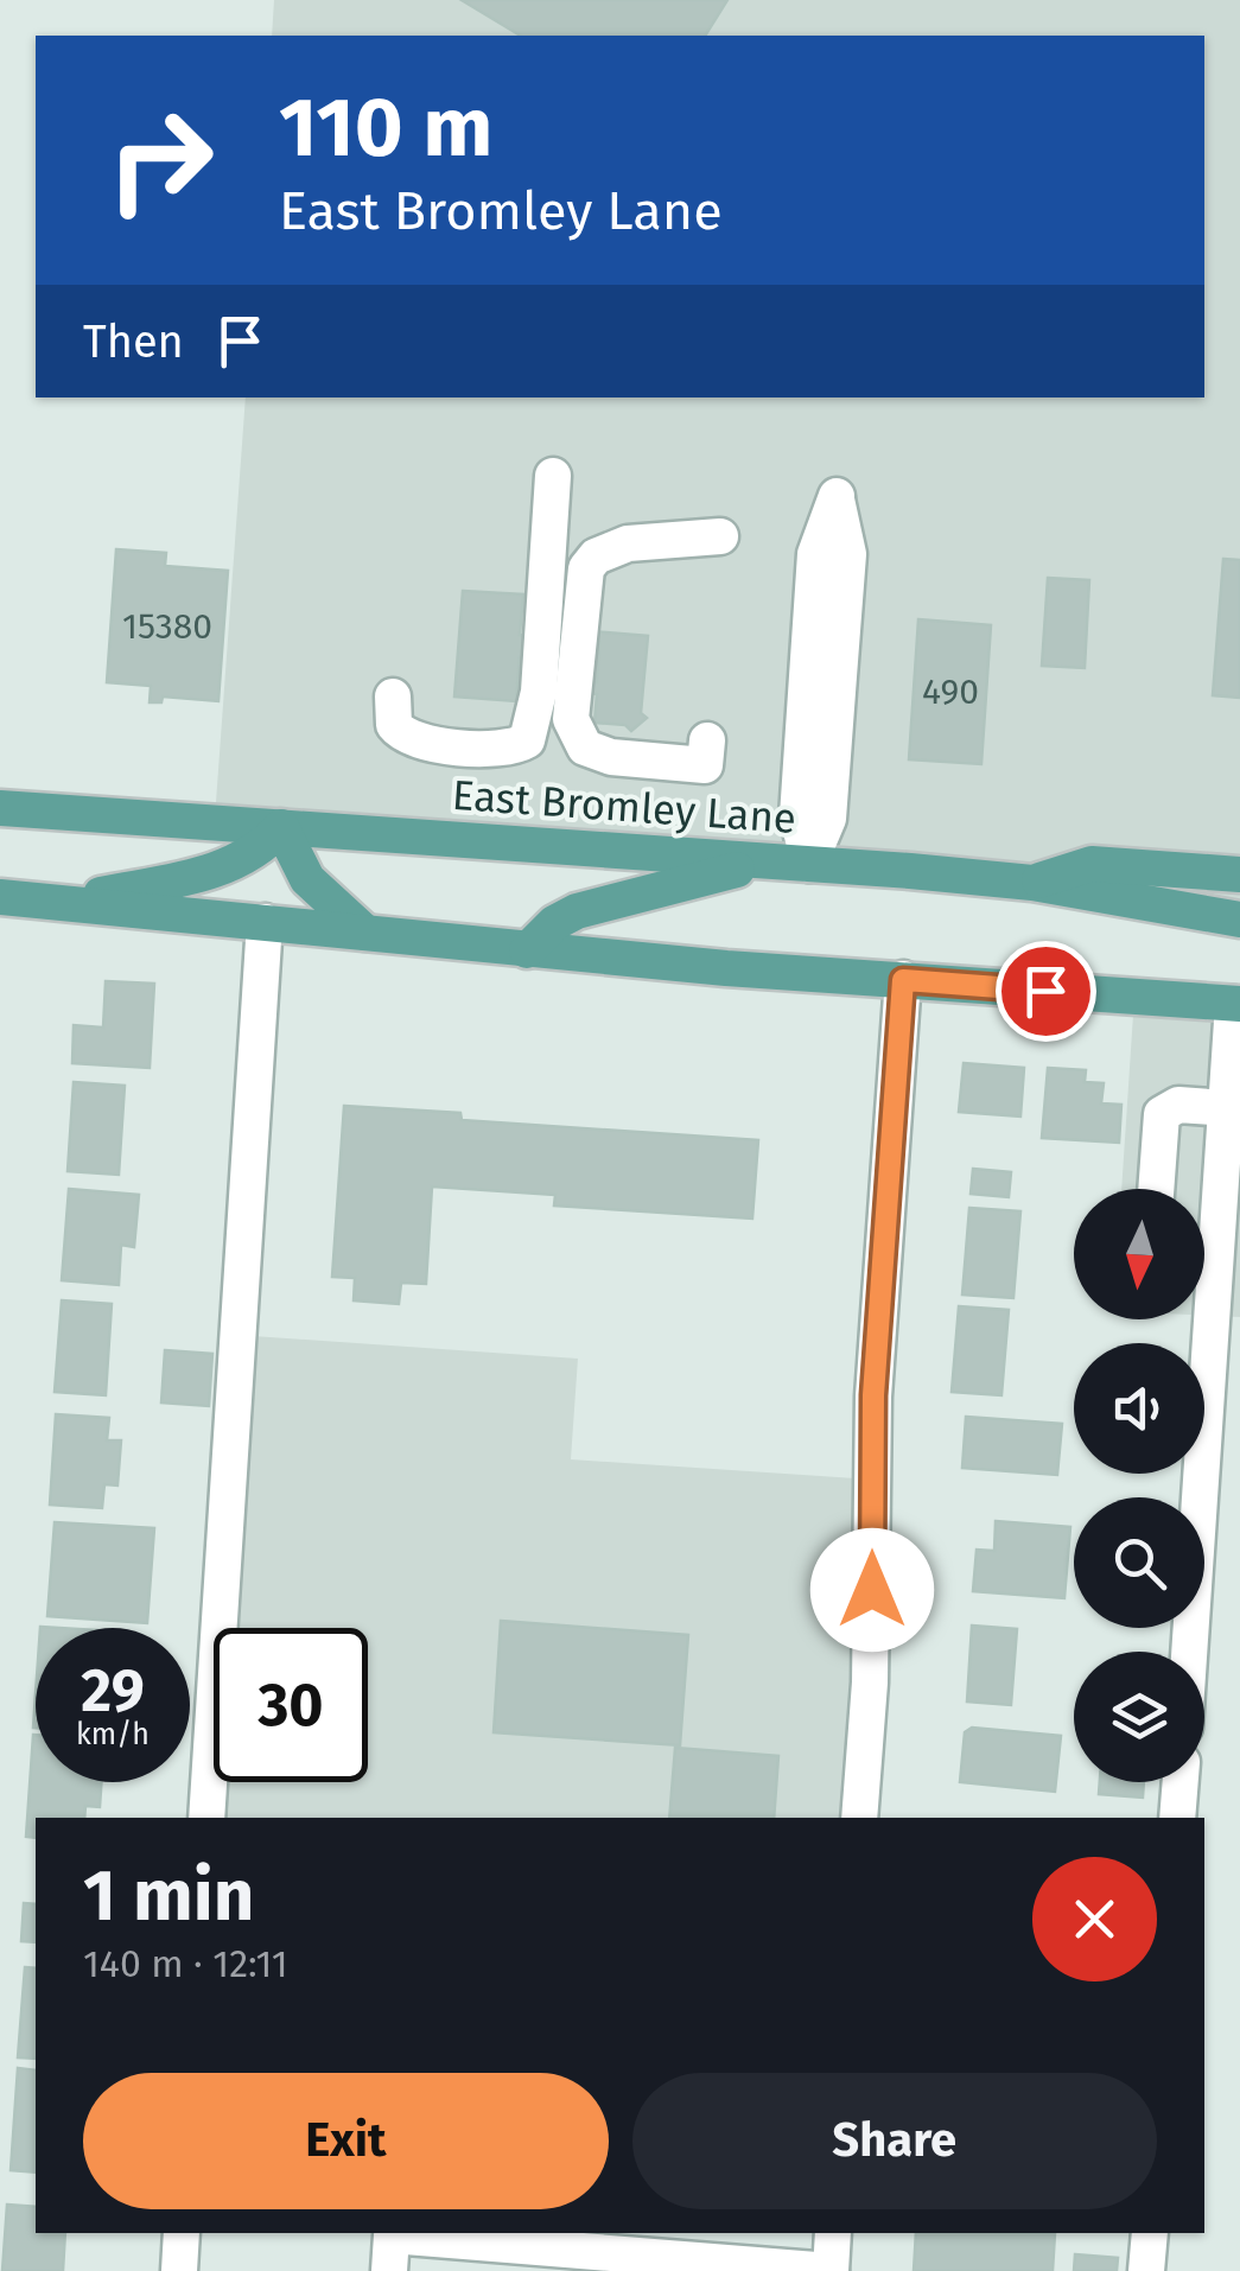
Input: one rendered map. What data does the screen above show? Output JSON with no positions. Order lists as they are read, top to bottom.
{
  "streets": {
    "main road": ["East Bromley Lane"]
  },
  "house_numbers": ["15380", "490"],
  "north": "bottom",
  "page": {
    "turn": ["110 m", "East Bromley Lane"],
    "then": "Then",
    "speed": "29 km/h",
    "limit": "30",
    "heading": ["1 min", "140 m · 12:11"],
    "buttons": ["Exit", "Share"]
  }
}
